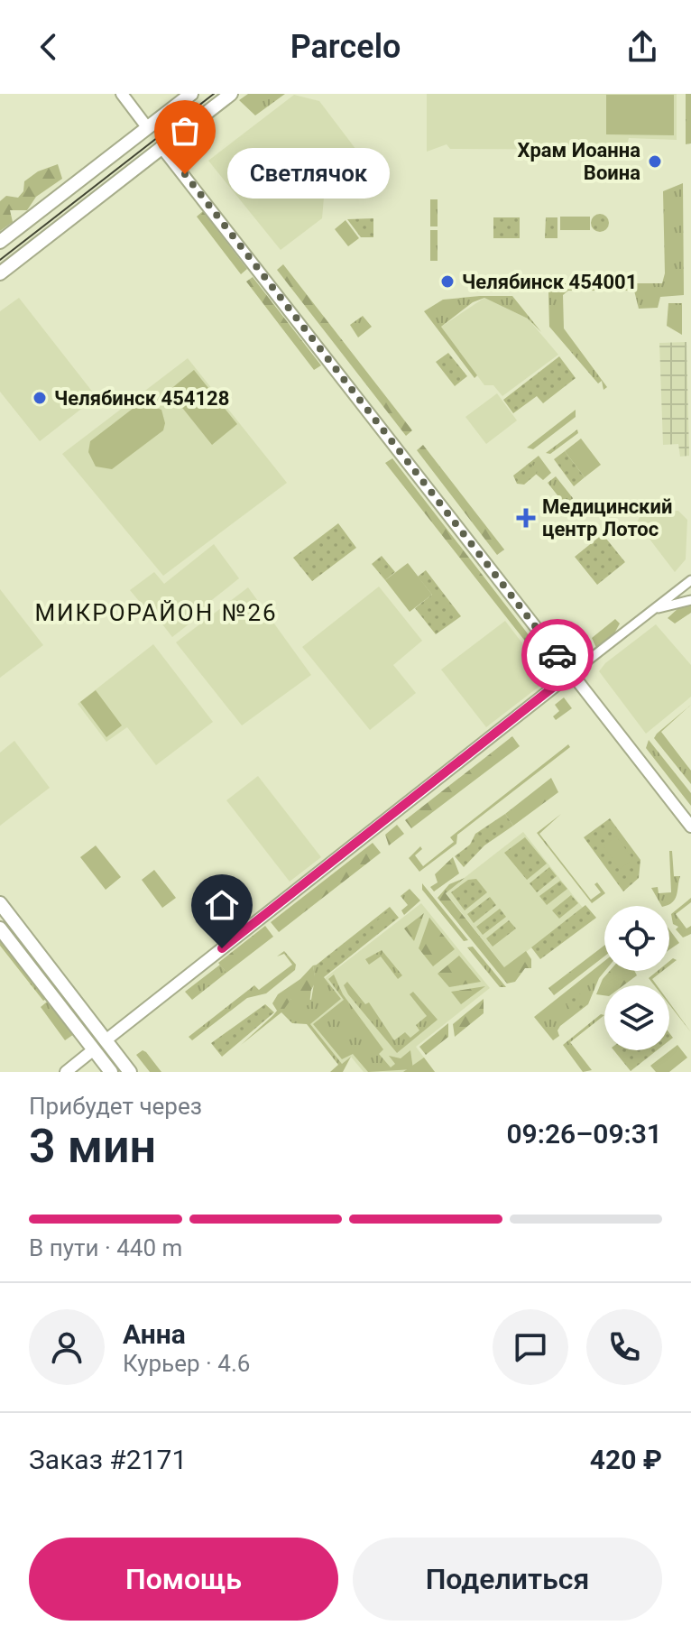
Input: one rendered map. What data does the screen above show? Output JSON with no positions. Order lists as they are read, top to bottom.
{
  "districts": ["МИКРОРАЙОН №26"],
  "places": {
    "other": [
      "Храм Иоанна Воина",
      "Светлячок",
      "Челябинск 454001",
      "Челябинск 454128"
    ],
    "health": ["Медицинский центр Лотос"]
  },
  "page": {
    "header": "Parcelo",
    "bubble": "Светлячок",
    "heading": ["3 мин", "Прибудет через", "09:26–09:31"],
    "panel": [
      "Анна",
      "Курьер · 4.6",
      "Заказ #2171",
      "420 ₽"
    ],
    "bar": "В пути · 440 m",
    "buttons": ["Помощь", "Поделиться"]
  }
}
